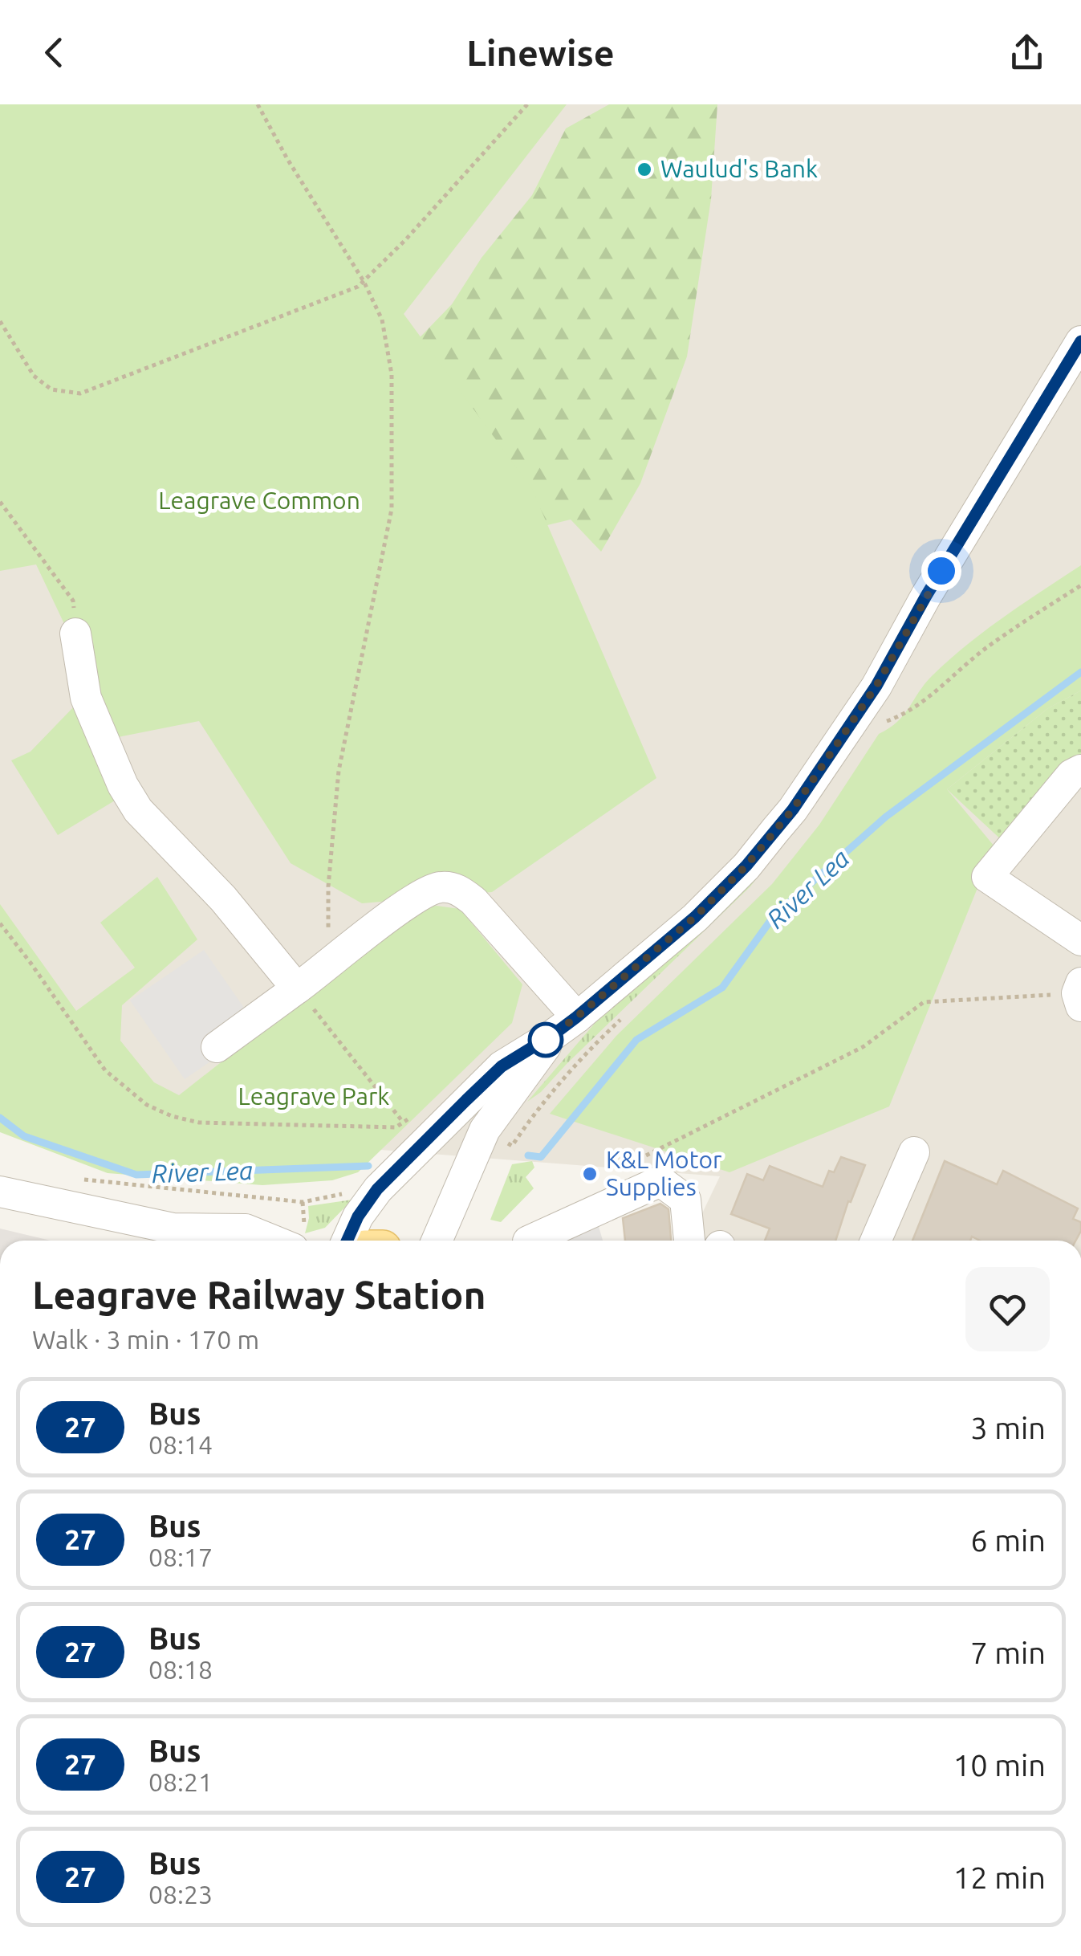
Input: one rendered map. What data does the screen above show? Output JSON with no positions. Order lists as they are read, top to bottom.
{
  "water": ["River Lea"],
  "parks": ["Leagrave Common", "Leagrave Park"],
  "places": ["Waulud's Bank", "K&L Motor Supplies"],
  "lines": ["bus line 27"],
  "page": {
    "header": "Linewise",
    "heading": ["Leagrave Railway Station", "Walk · 3 min · 170 m"],
    "list": [
      {
        "mark": "27",
        "name": "Bus",
        "note": "08:14",
        "value": "3 min"
      },
      {
        "mark": "27",
        "name": "Bus",
        "note": "08:17",
        "value": "6 min"
      },
      {
        "mark": "27",
        "name": "Bus",
        "note": "08:18",
        "value": "7 min"
      },
      {
        "mark": "27",
        "name": "Bus",
        "note": "08:21",
        "value": "10 min"
      },
      {
        "mark": "27",
        "name": "Bus",
        "note": "08:23",
        "value": "12 min"
      }
    ]
  }
}
